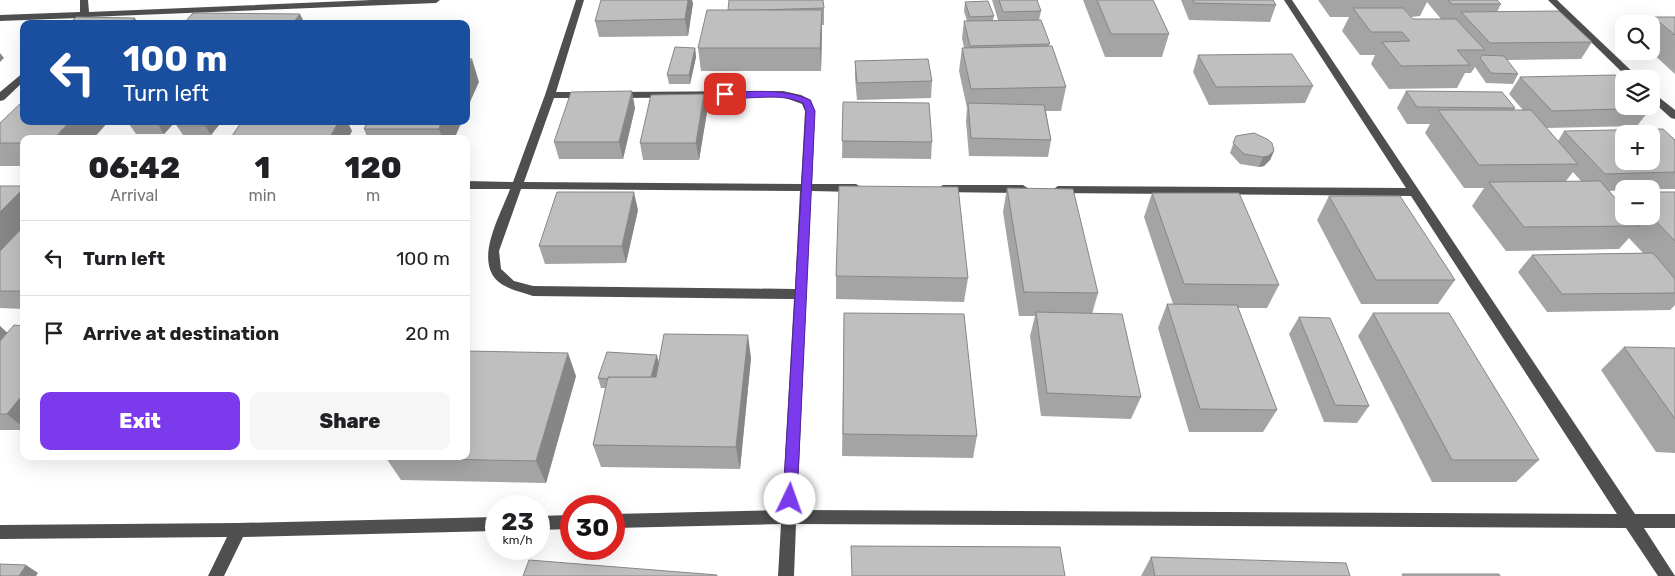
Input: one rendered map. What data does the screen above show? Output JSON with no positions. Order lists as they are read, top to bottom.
{
  "page": {
    "map_buttons": ["+", "−"],
    "turn": ["100 m", "Turn left"],
    "eta": [
      "06:42",
      "Arrival",
      "1",
      "min",
      "120",
      "m"
    ],
    "list": [
      {
        "name": "Turn left",
        "value": "100 m"
      },
      {
        "name": "Arrive at destination",
        "value": "20 m"
      }
    ],
    "buttons": ["Exit", "Share"],
    "speed": "23 km/h",
    "limit": "30"
  }
}
